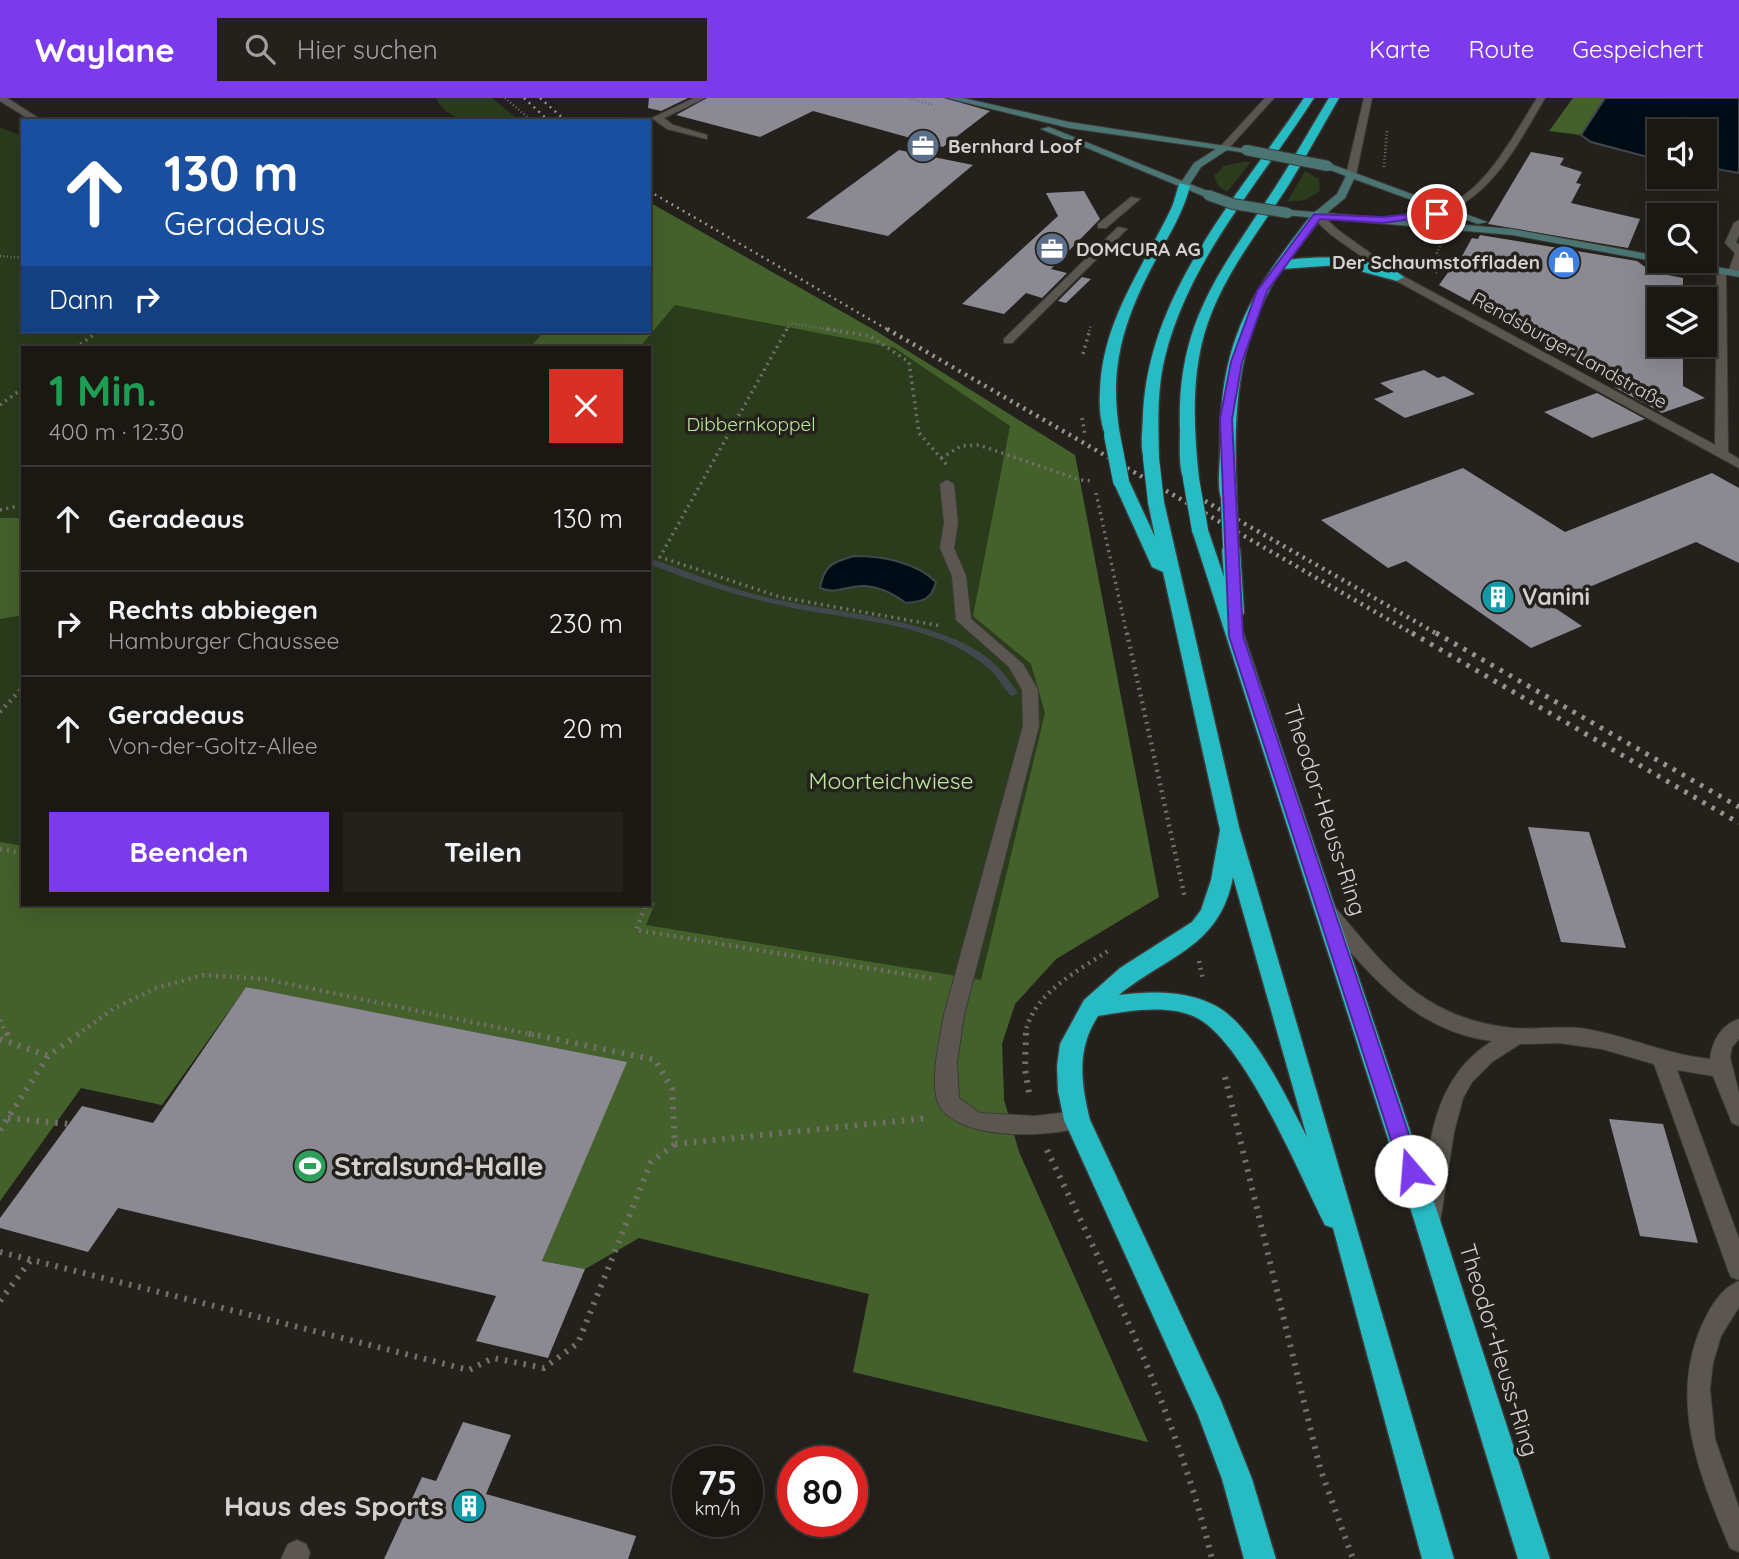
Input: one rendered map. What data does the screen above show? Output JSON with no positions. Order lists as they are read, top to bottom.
{
  "streets": {
    "highway": ["Theodor-Heuss-Ring"],
    "street": ["Rendsburger Landstraße"]
  },
  "parks": ["Dibbernkoppel", "Moorteichwiese"],
  "places": {
    "office": ["Bernhard Loof", "DOMCURA AG"],
    "shop": ["Der Schaumstoffladen"],
    "building": ["Vanini", "Haus des Sports"],
    "sports": ["Stralsund-Halle"]
  },
  "page": {
    "header": "Waylane",
    "search": "Hier suchen",
    "nav": ["Karte", "Route", "Gespeichert"],
    "turn": ["130 m", "Geradeaus"],
    "then": "Dann",
    "heading": ["1 Min.", "400 m · 12:30"],
    "list": [
      {
        "name": "Geradeaus",
        "value": "130 m"
      },
      {
        "name": "Rechts abbiegen",
        "note": "Hamburger Chaussee",
        "value": "230 m"
      },
      {
        "name": "Geradeaus",
        "note": "Von-der-Goltz-Allee",
        "value": "20 m"
      }
    ],
    "buttons": ["Beenden", "Teilen"],
    "speed": "75 km/h",
    "limit": "80"
  }
}
